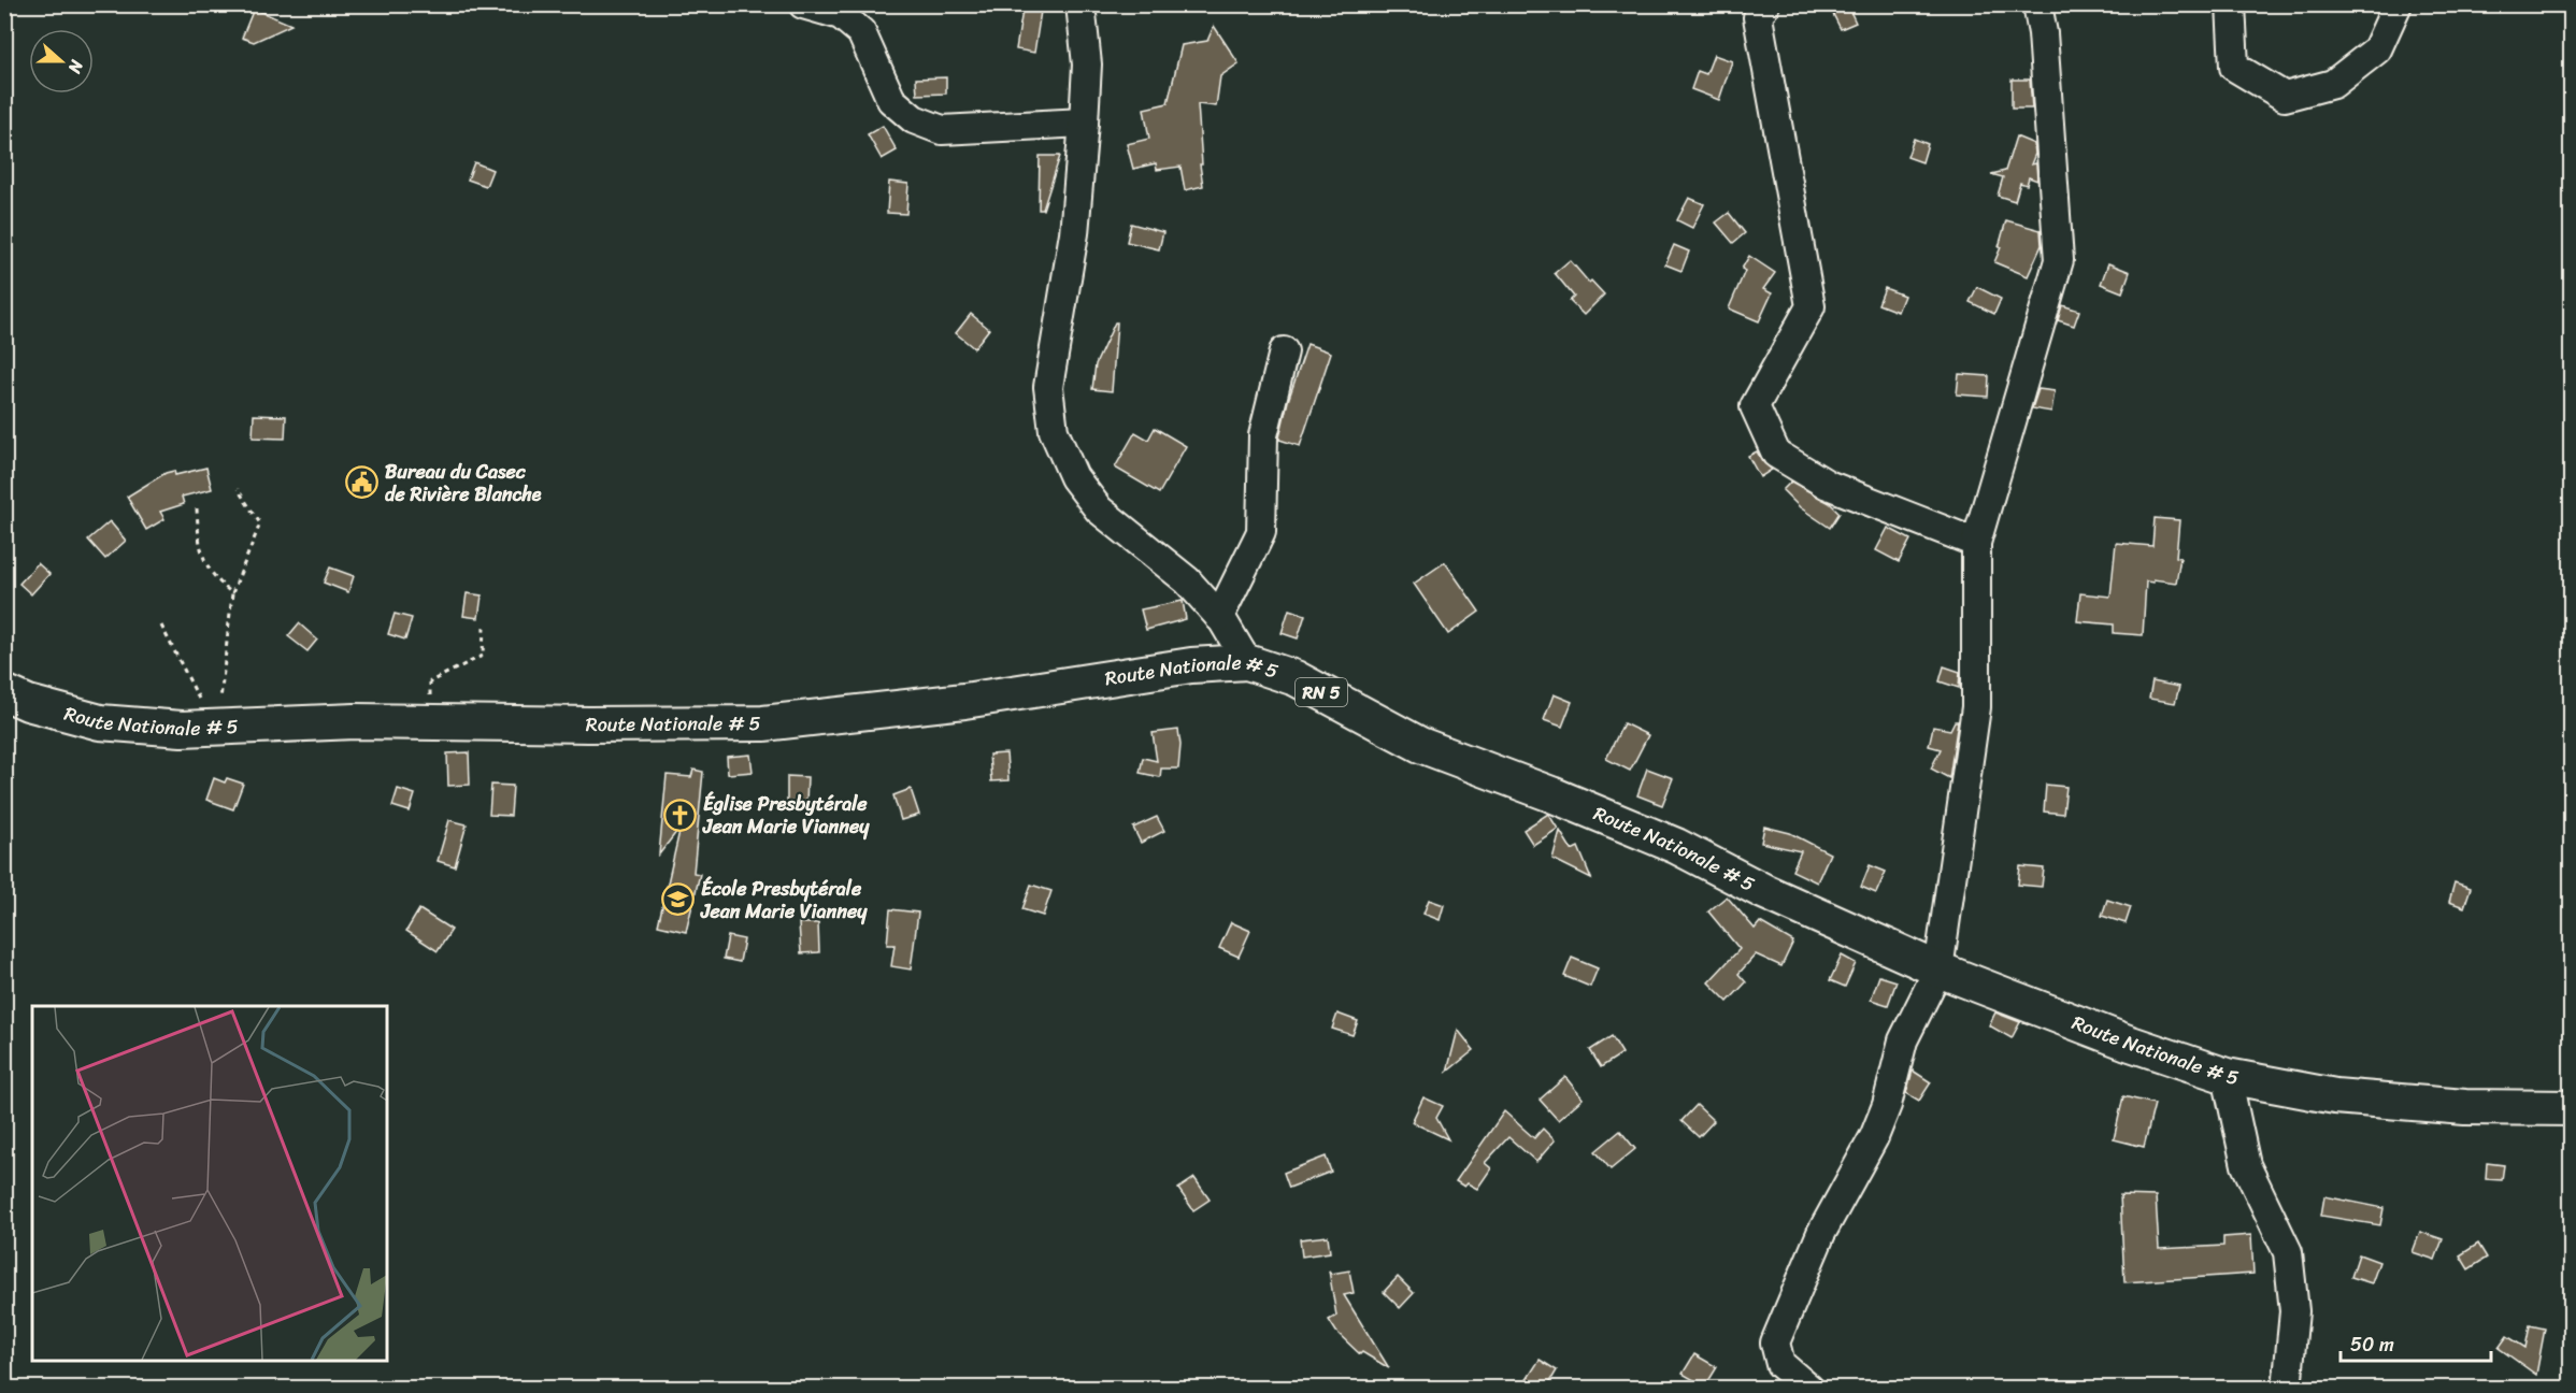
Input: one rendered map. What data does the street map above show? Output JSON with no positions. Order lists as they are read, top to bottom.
{
  "streets": {
    "main road": ["Route Nationale # 5", "RN 5"]
  },
  "places": {
    "public building": ["Bureau du Casec de Rivière Blanche"],
    "church": ["Église Presbytérale Jean Marie Vianney"],
    "school or university": ["École Presbytérale Jean Marie Vianney"]
  },
  "scale_bar": "50 m",
  "north": "right"
}
